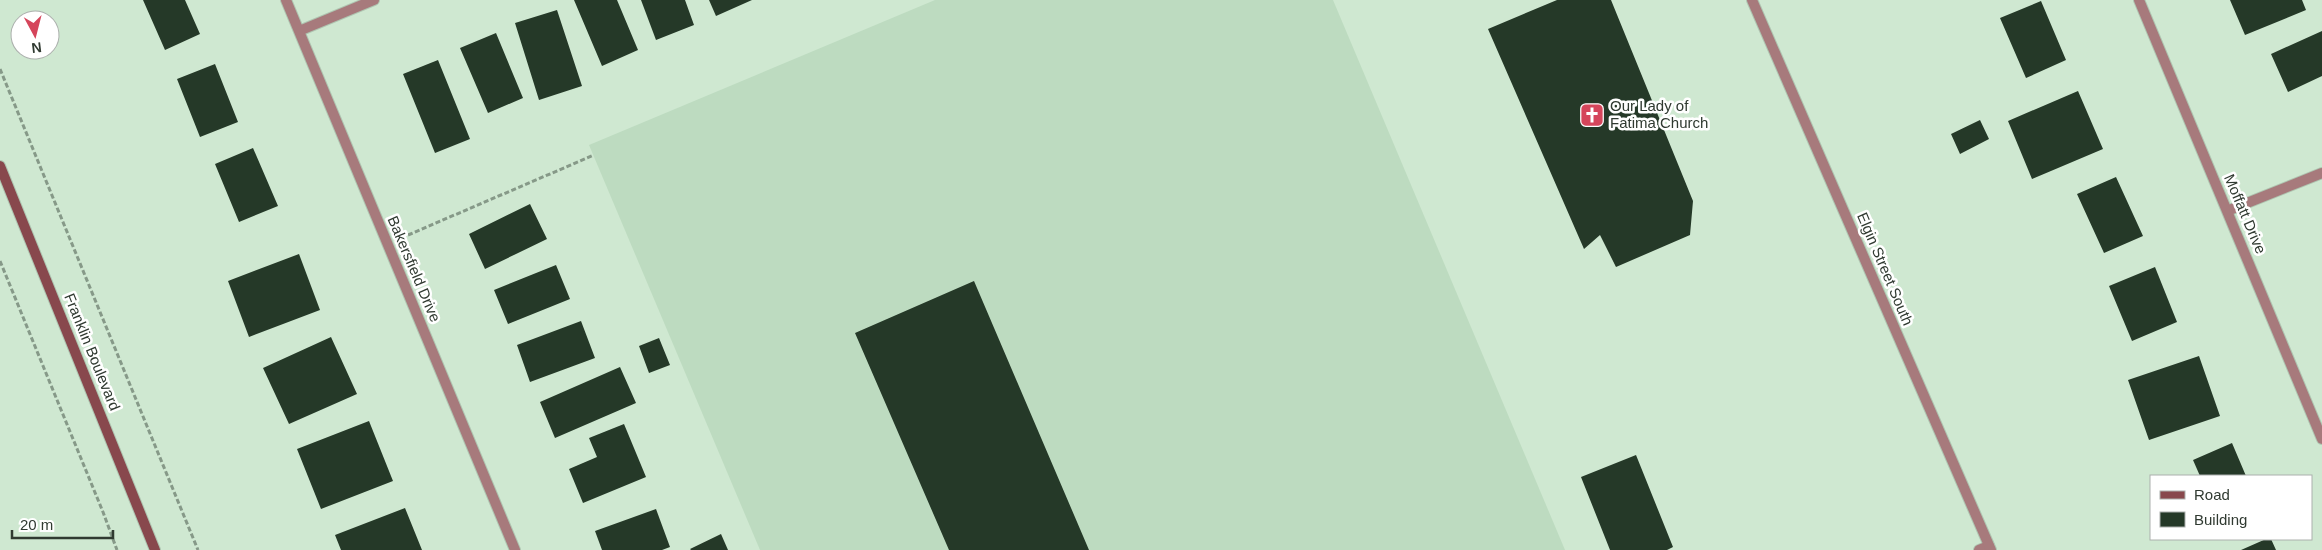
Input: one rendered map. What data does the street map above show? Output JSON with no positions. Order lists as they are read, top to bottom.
{
  "streets": {
    "main road": ["Franklin Boulevard"],
    "street": ["Moffatt Drive", "Bakersfield Drive", "Elgin Street South"]
  },
  "places": {
    "church": ["Our Lady of Fatima Church"]
  },
  "legend": ["Road", "Building"],
  "scale_bar": "20 m",
  "north": "bottom"
}
